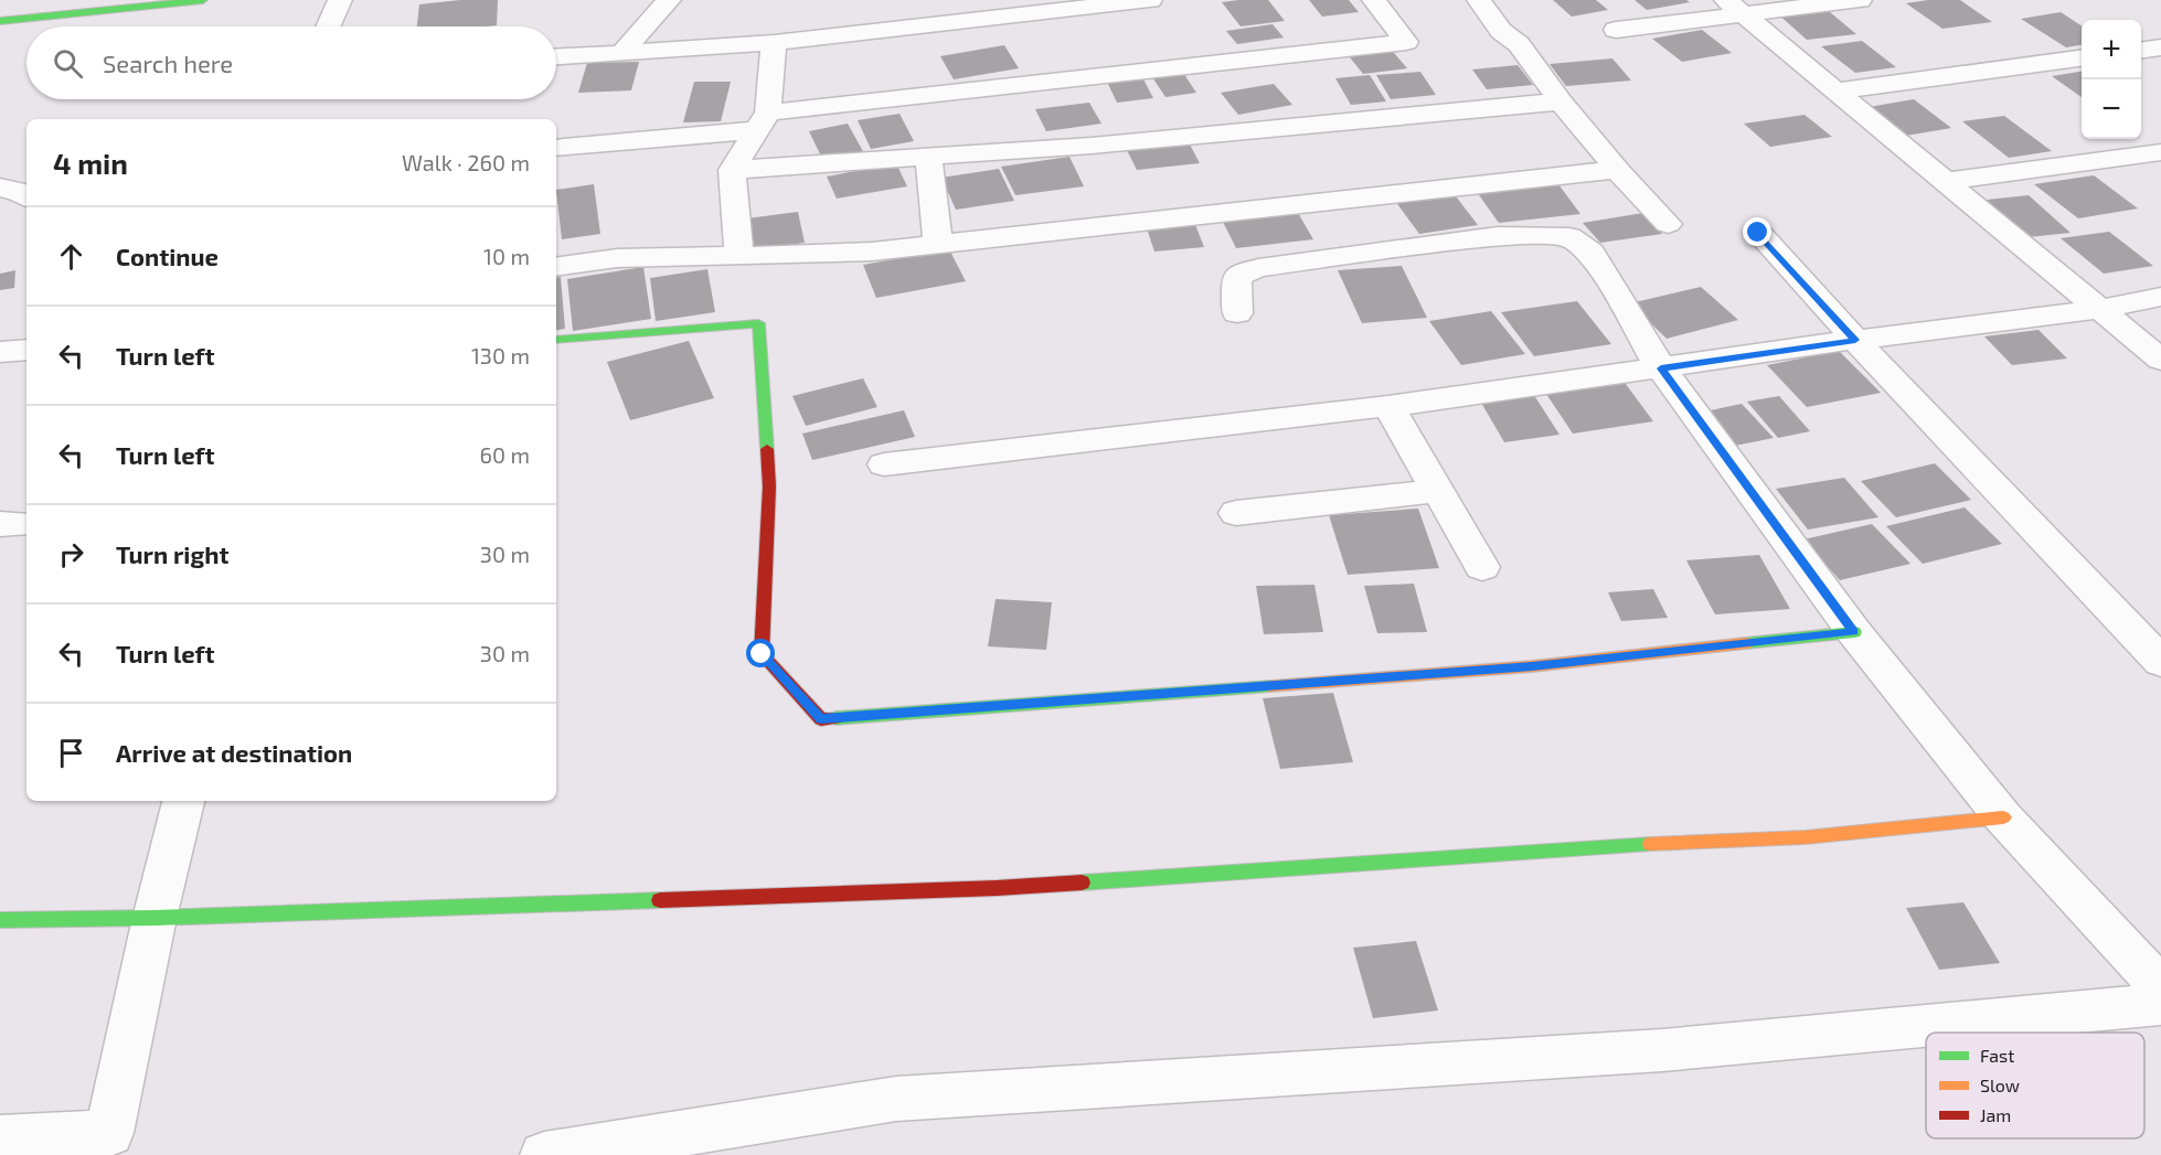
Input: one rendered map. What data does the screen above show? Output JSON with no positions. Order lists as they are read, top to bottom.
{
  "legend": ["Fast", "Slow", "Jam"],
  "page": {
    "map_buttons": ["+", "−"],
    "search": "Search here",
    "heading": ["4 min", "Walk · 260 m"],
    "list": [
      ["Continue", "10 m"],
      ["Turn left", "130 m"],
      ["Turn left", "60 m"],
      ["Turn right", "30 m"],
      ["Turn left", "30 m"],
      "Arrive at destination"
    ]
  }
}
